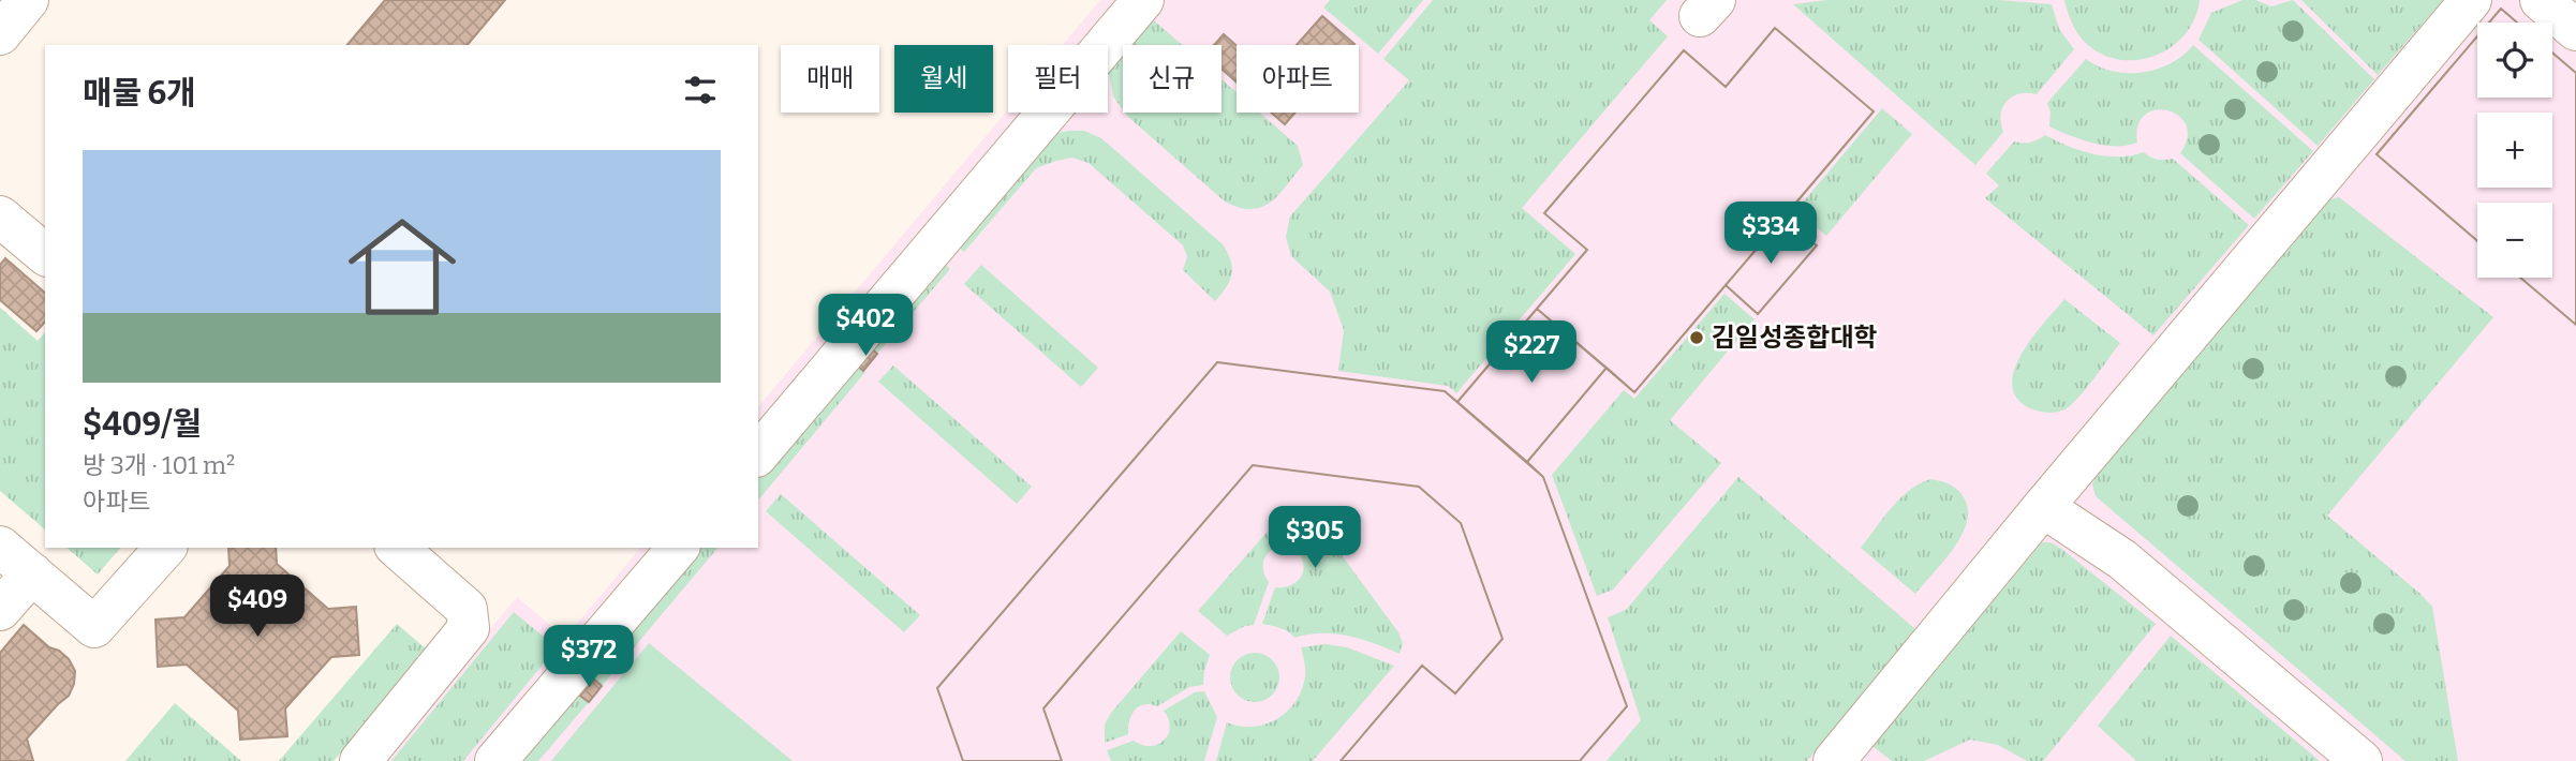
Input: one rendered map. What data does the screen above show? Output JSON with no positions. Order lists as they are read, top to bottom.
{
  "places": ["김일성종합대학"],
  "page": {
    "map_buttons": ["+", "−"],
    "chip": [
      "매매",
      "월세",
      "필터",
      "신규",
      "아파트"
    ],
    "heading": "매물 6개",
    "list": [
      {
        "name": "$409/월",
        "note": "방 3개 · 101 m² · 아파트"
      }
    ],
    "price": [
      "$334",
      "$402",
      "$227",
      "$305",
      "$409",
      "$372"
    ]
  }
}
